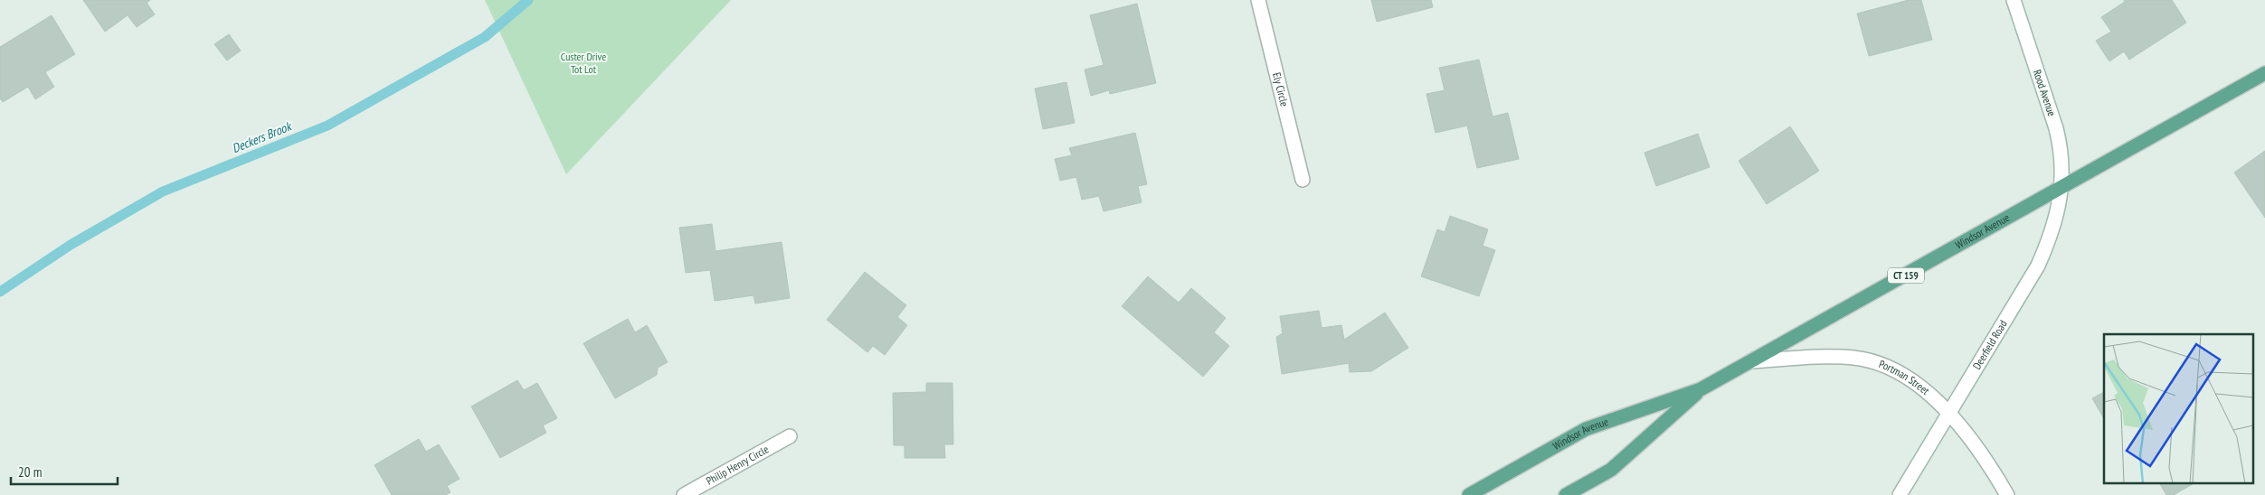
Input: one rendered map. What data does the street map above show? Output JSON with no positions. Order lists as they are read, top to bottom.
{
  "streets": {
    "main road": ["Windsor Avenue", "CT 159"],
    "street": [
      "Ely Circle",
      "Rood Avenue",
      "Deerfield Road",
      "Portman Street",
      "Philip Henry Circle"
    ]
  },
  "crossings": [
    ["Rood Avenue", "Windsor Avenue"],
    ["Rood Avenue", "Deerfield Road"],
    ["Windsor Avenue", "Deerfield Road"],
    ["Windsor Avenue", "Portman Street"],
    ["Deerfield Road", "Portman Street"]
  ],
  "water": ["Deckers Brook"],
  "parks": ["Custer Drive Tot Lot"],
  "scale_bar": "20 m"
}
